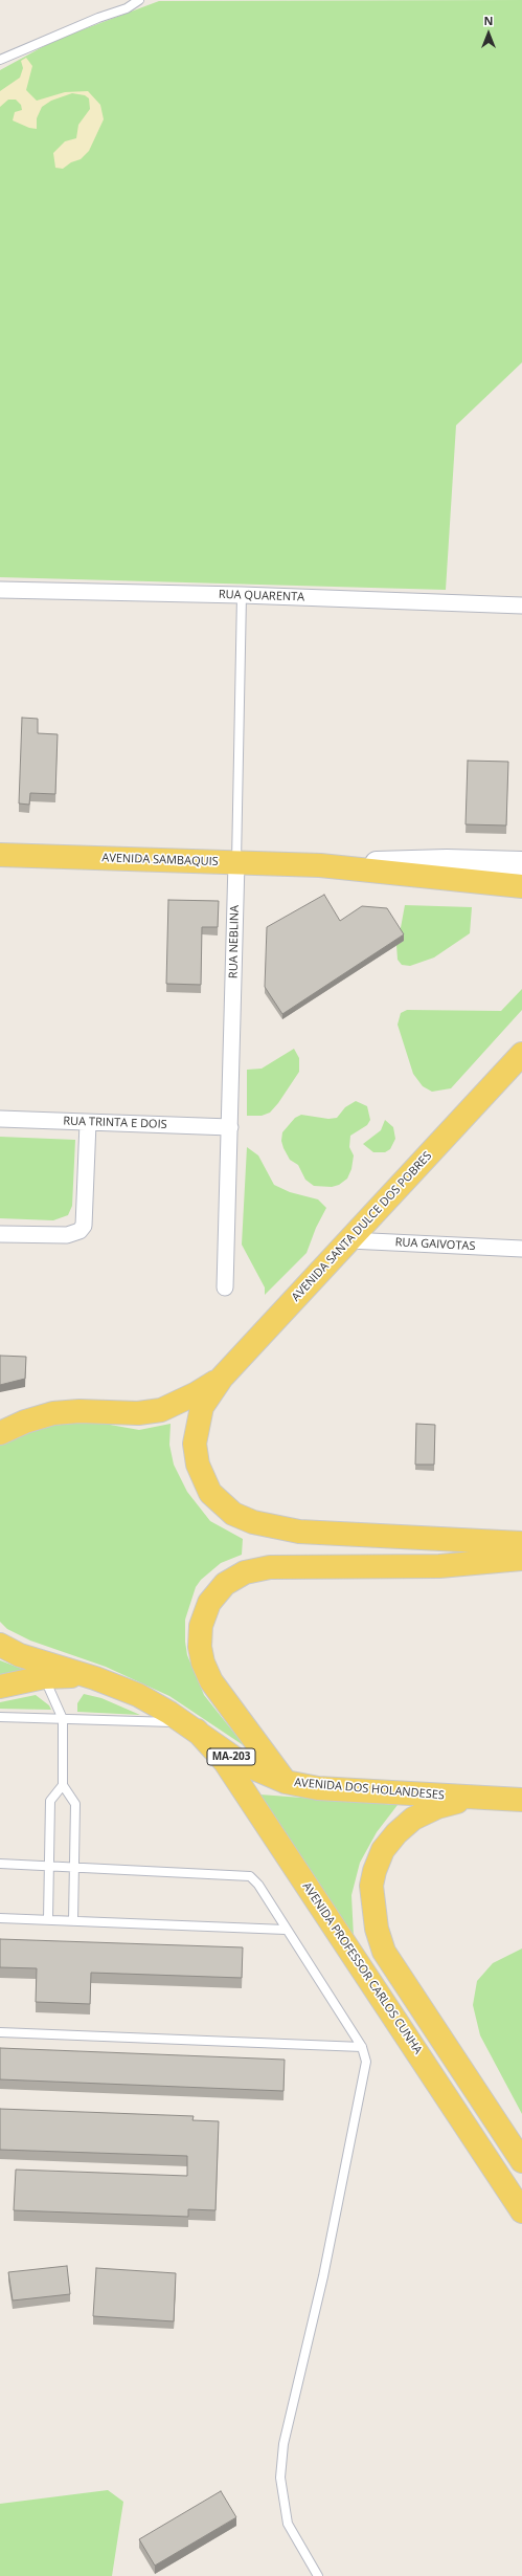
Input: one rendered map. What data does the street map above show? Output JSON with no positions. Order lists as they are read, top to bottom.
{
  "streets": {
    "main road": [
      "AVENIDA SAMBAQUIS",
      "AVENIDA SANTA DULCE DOS POBRES",
      "MA-203",
      "AVENIDA DOS HOLANDESES",
      "AVENIDA PROFESSOR CARLOS CUNHA"
    ],
    "street": [
      "RUA QUARENTA",
      "RUA NEBLINA",
      "RUA TRINTA E DOIS",
      "RUA GAIVOTAS"
    ]
  },
  "crossings": [
    ["RUA QUARENTA", "RUA NEBLINA"],
    ["AVENIDA SAMBAQUIS", "RUA NEBLINA"],
    ["RUA NEBLINA", "RUA TRINTA E DOIS"],
    ["AVENIDA SANTA DULCE DOS POBRES", "RUA GAIVOTAS"],
    ["AVENIDA DOS HOLANDESES", "AVENIDA PROFESSOR CARLOS CUNHA"]
  ],
  "north": "top"
}
